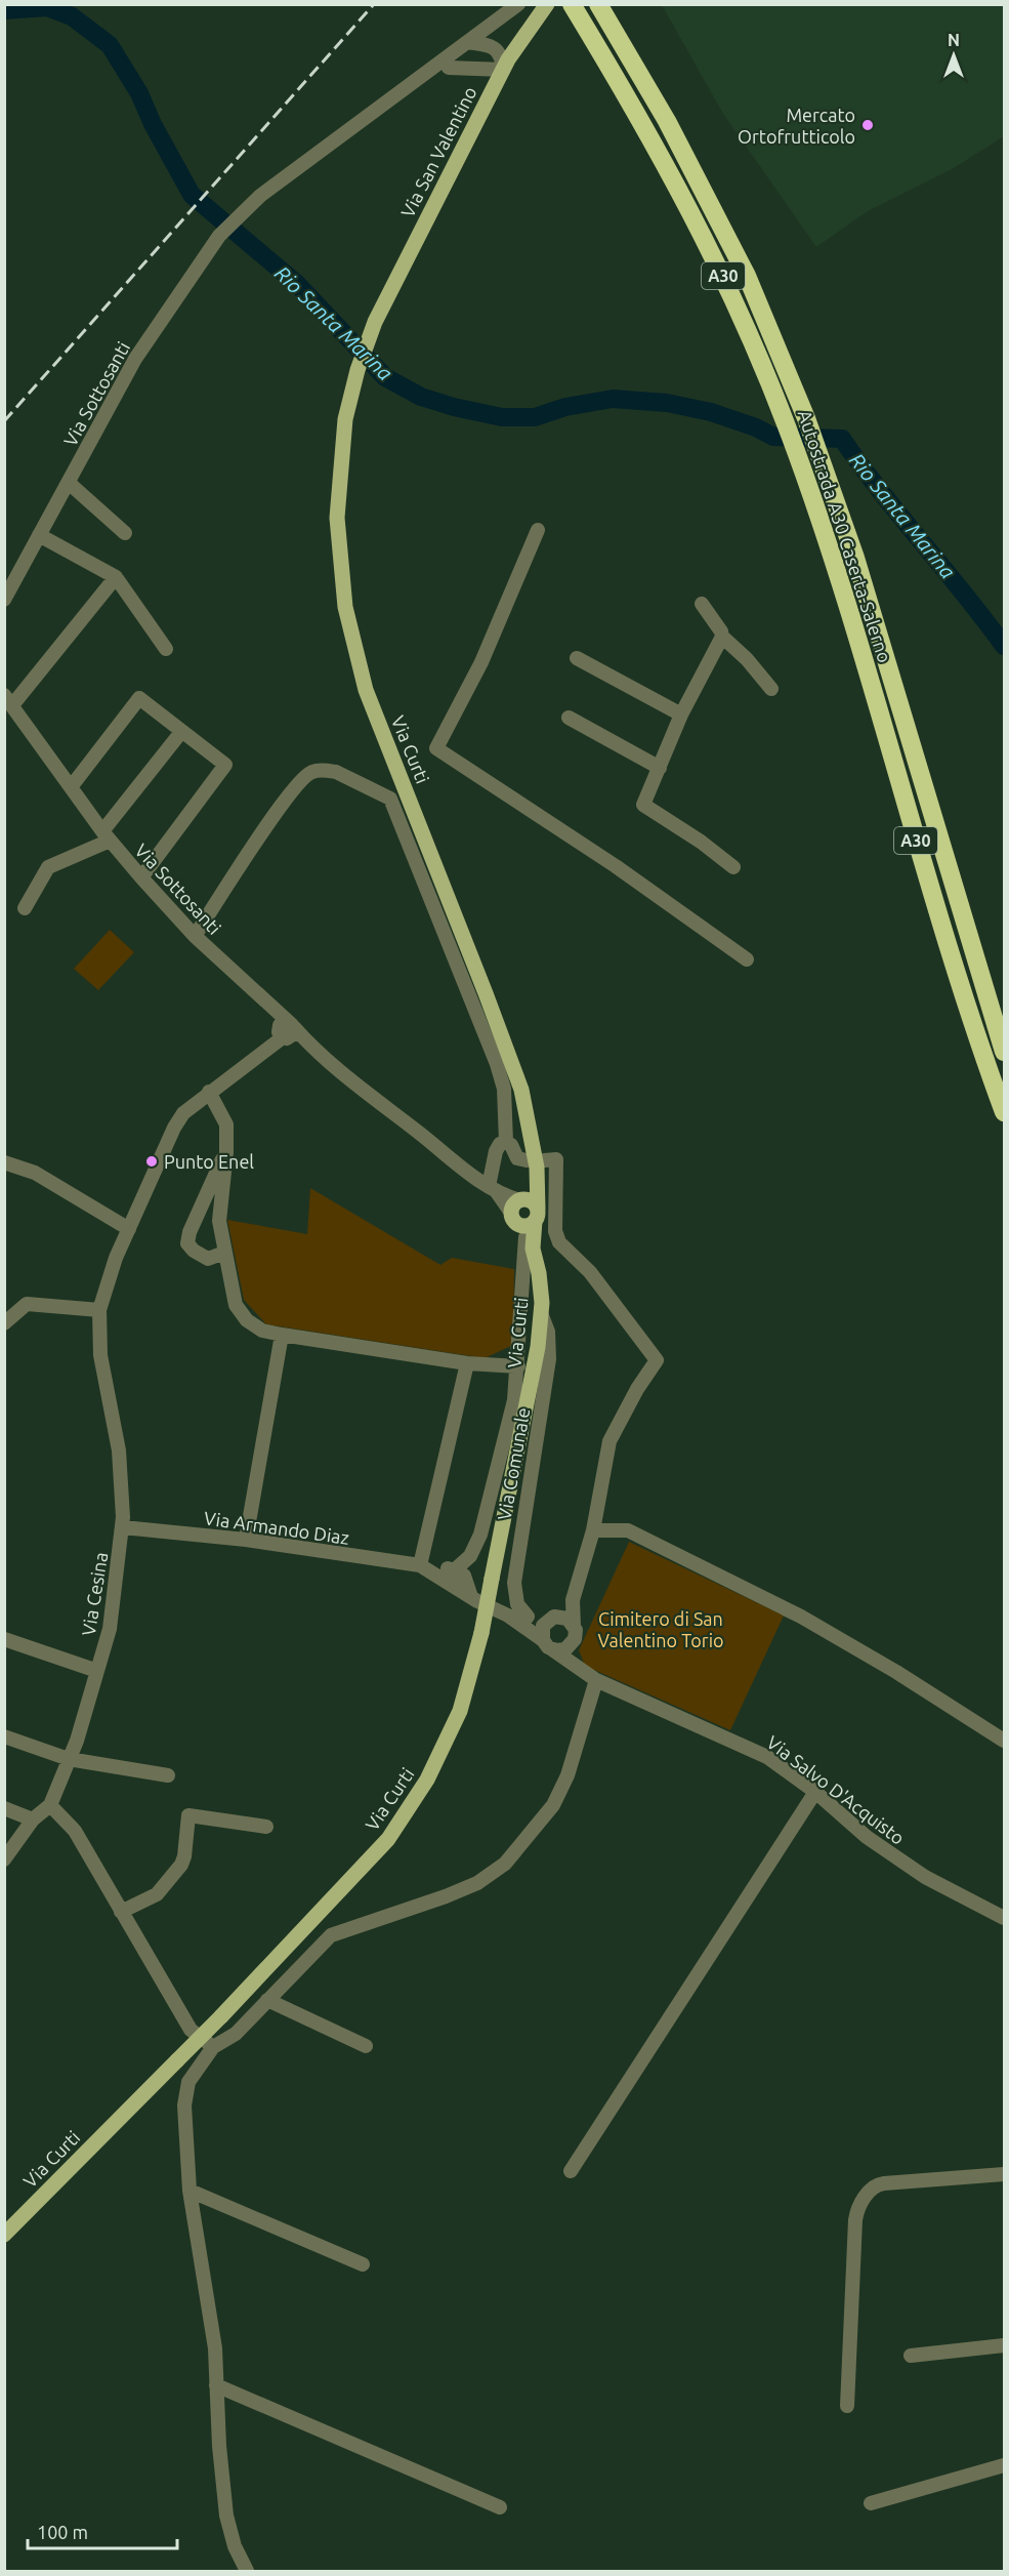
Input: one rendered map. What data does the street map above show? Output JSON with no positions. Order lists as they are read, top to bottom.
{
  "streets": {
    "highway": ["A30", "Autostrada A30 Caserta-Salerno"],
    "main road": ["Via San Valentino", "Via Curti"],
    "street": [
      "Via Sottosanti",
      "Via Comunale",
      "Via Armando Diaz",
      "Via Cesina",
      "Via Salvo D'Acquisto"
    ]
  },
  "crossings": [
    ["Via San Valentino", "Via Curti"],
    ["Via Sottosanti", "Via Curti"],
    ["Via Sottosanti", "Via Cesina"],
    ["Via Curti", "Via Comunale"],
    ["Via Curti", "Via Armando Diaz"],
    ["Via Armando Diaz", "Via Cesina"]
  ],
  "water": ["Rio Santa Marina"],
  "parks": ["Cimitero di San Valentino Torio"],
  "places": ["Mercato Ortofrutticolo", "Punto Enel"],
  "scale_bar": "100 m",
  "north": "top"
}
